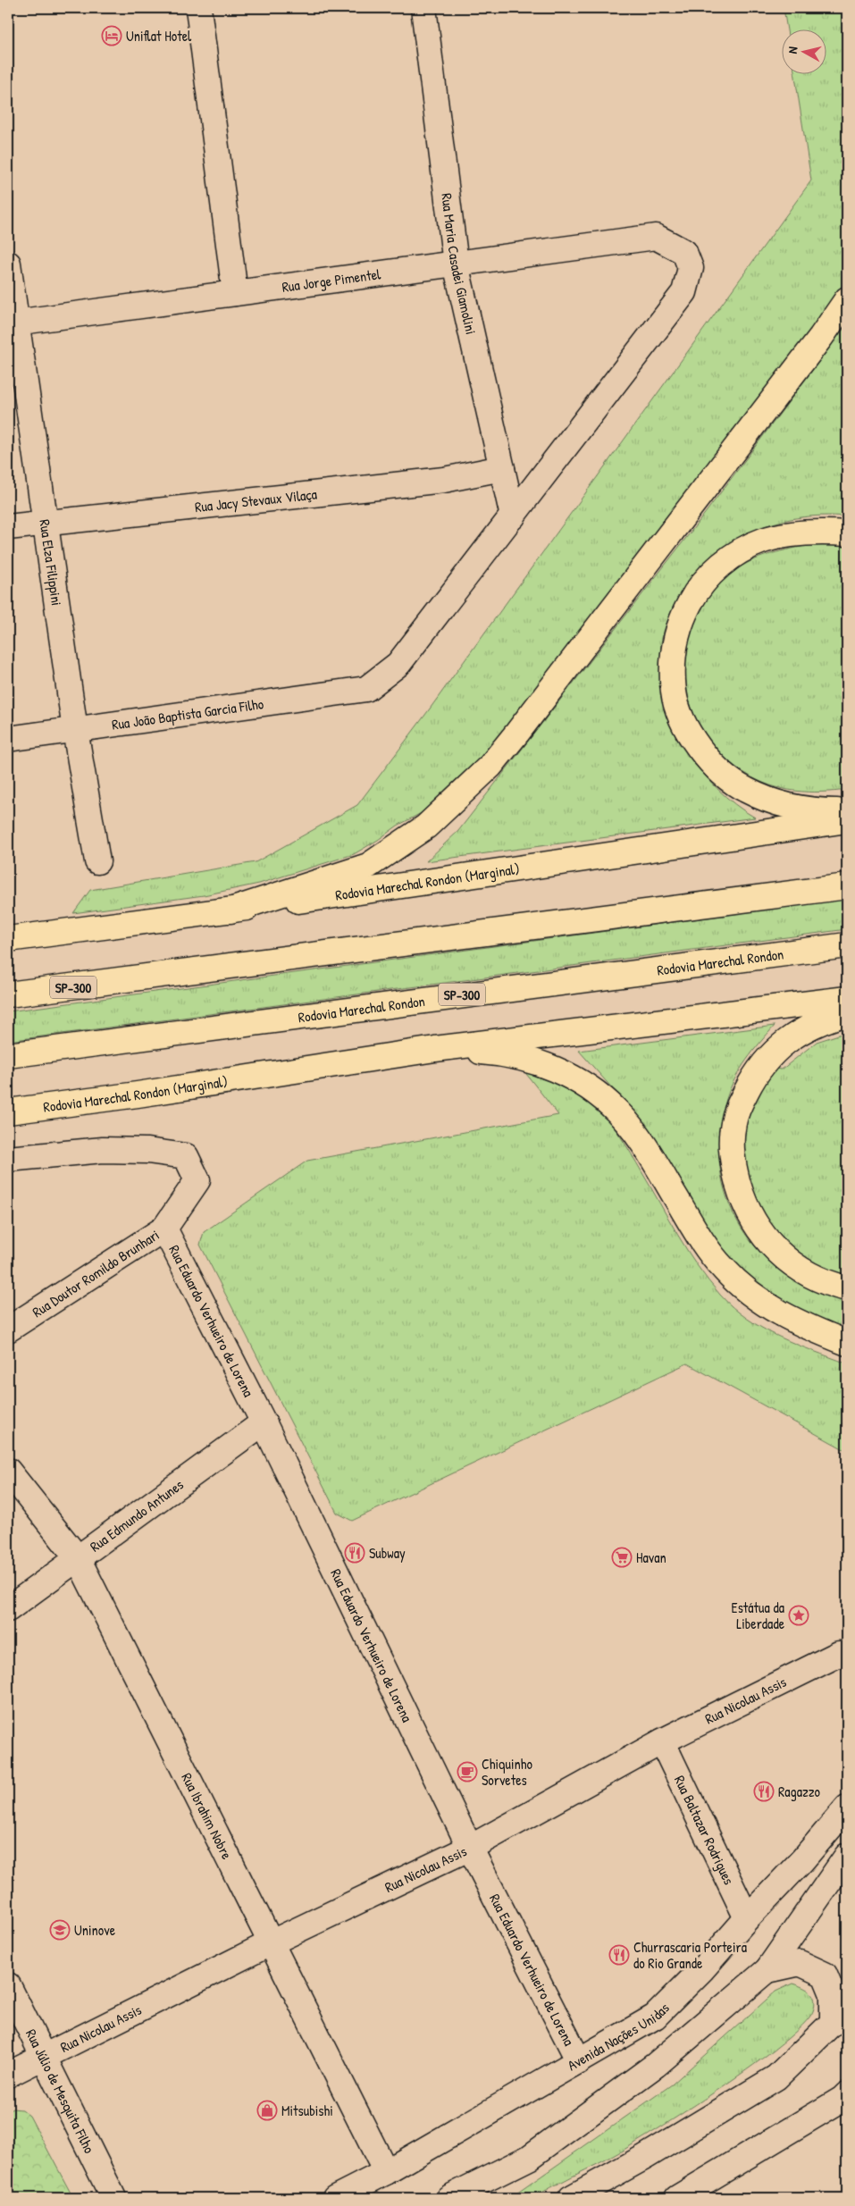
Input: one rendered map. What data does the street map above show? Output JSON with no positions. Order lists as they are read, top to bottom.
{
  "streets": {
    "highway": ["Rodovia Marechal Rondon (Marginal)", "Rodovia Marechal Rondon", "SP-300"],
    "street": [
      "Rua Maria Casadei Giamolini",
      "Rua Jorge Pimentel",
      "Rua Jacy Stevaux Vilaça",
      "Rua Elza Filippini",
      "Rua João Baptista Garcia Filho",
      "Rua Doutor Romildo Brunhari",
      "Rua Eduardo Verhueiro de Lorena",
      "Rua Edmundo Antunes",
      "Rua Nicolau Assis",
      "Rua Ibrahim Nobre",
      "Rua Baltazar Rodrigues",
      "Avenida Nações Unidas",
      "Rua Júlio de Mesquita Filho"
    ]
  },
  "crossings": [
    ["Rua Maria Casadei Giamolini", "Rua Jorge Pimentel"],
    ["Rua Maria Casadei Giamolini", "Rua Jacy Stevaux Vilaça"],
    ["Rua Maria Casadei Giamolini", "Rua João Baptista Garcia Filho"],
    ["Rua Jorge Pimentel", "Rua Elza Filippini"],
    ["Rua Jorge Pimentel", "Rua João Baptista Garcia Filho"],
    ["Rua Jacy Stevaux Vilaça", "Rua Elza Filippini"],
    ["Rua Elza Filippini", "Rua João Baptista Garcia Filho"],
    ["Rua Doutor Romildo Brunhari", "Rua Eduardo Verhueiro de Lorena"],
    ["Rua Eduardo Verhueiro de Lorena", "Rua Edmundo Antunes"],
    ["Rua Eduardo Verhueiro de Lorena", "Rua Nicolau Assis"],
    ["Rua Eduardo Verhueiro de Lorena", "Avenida Nações Unidas"],
    ["Rua Edmundo Antunes", "Rua Ibrahim Nobre"],
    ["Rua Nicolau Assis", "Rua Ibrahim Nobre"],
    ["Rua Nicolau Assis", "Rua Baltazar Rodrigues"],
    ["Rua Nicolau Assis", "Rua Júlio de Mesquita Filho"],
    ["Rua Ibrahim Nobre", "Avenida Nações Unidas"],
    ["Rua Baltazar Rodrigues", "Avenida Nações Unidas"]
  ],
  "places": {
    "hotel": ["Uniflat Hotel"],
    "restaurant": ["Subway", "Ragazzo", "Churrascaria Porteira do Rio Grande"],
    "supermarket": ["Havan"],
    "place": ["Estátua da Liberdade"],
    "cafe": ["Chiquinho Sorvetes"],
    "school or university": ["Uninove"],
    "shop": ["Mitsubishi"]
  },
  "north": "left"
}
